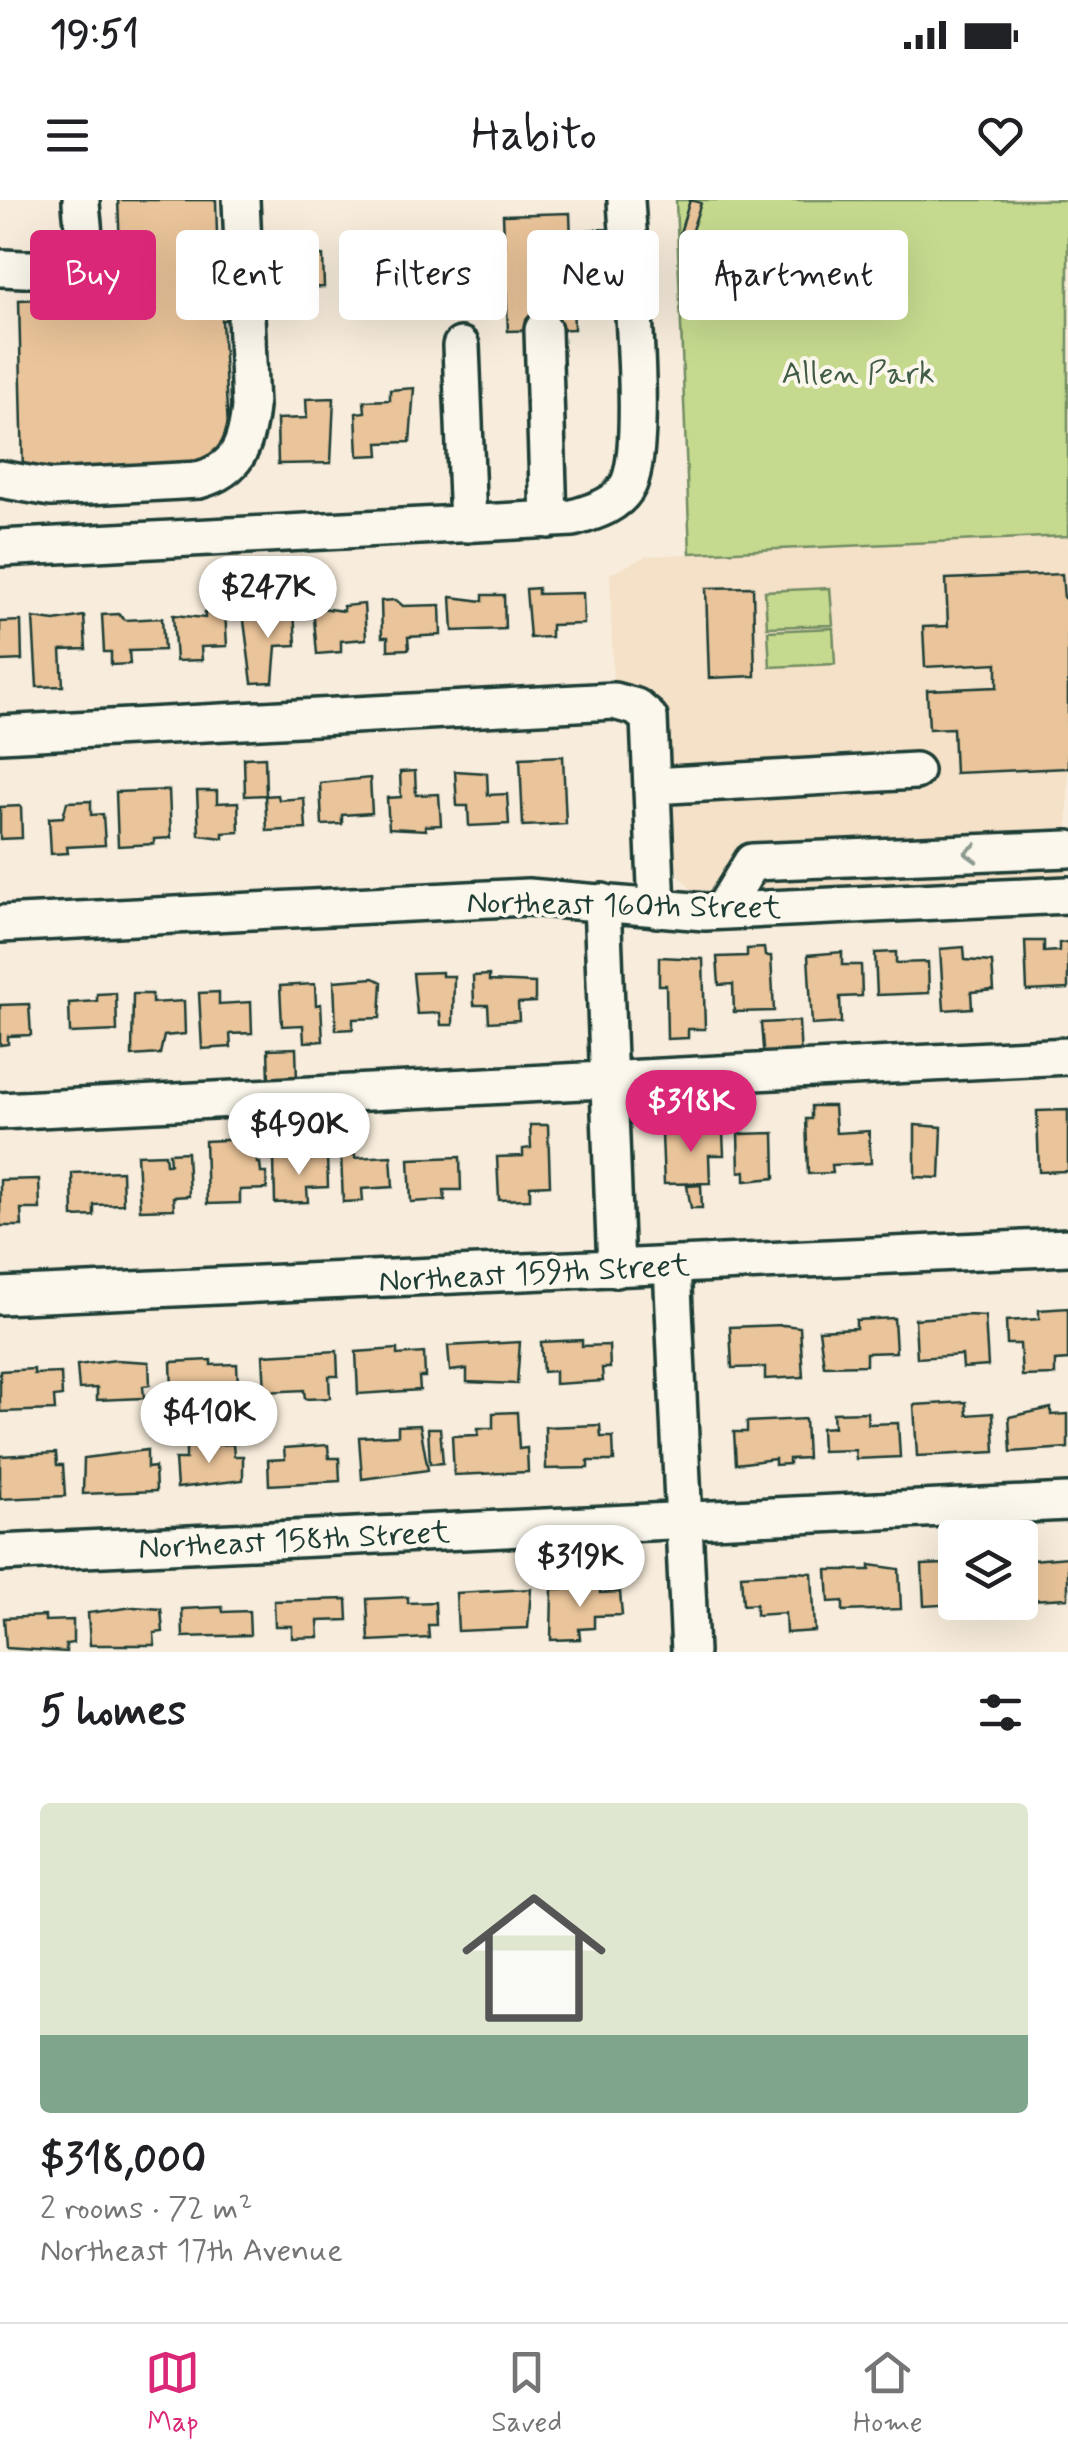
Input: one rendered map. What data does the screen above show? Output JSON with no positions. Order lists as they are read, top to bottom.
{
  "streets": {
    "street": ["Northeast 160th Street", "Northeast 159th Street", "Northeast 158th Street"]
  },
  "parks": ["Allen Park"],
  "page": {
    "status": "19:51",
    "header": "Habito",
    "chip": [
      "Buy",
      "Rent",
      "Filters",
      "New",
      "Apartment"
    ],
    "price": [
      "$247K",
      "$318K",
      "$490K",
      "$410K",
      "$319K"
    ],
    "heading": "5 homes",
    "list": [
      {
        "name": "$318,000",
        "note": "2 rooms · 72 m² · Northeast 17th Avenue"
      }
    ],
    "tabs": ["Map", "Saved", "Home"]
  }
}
